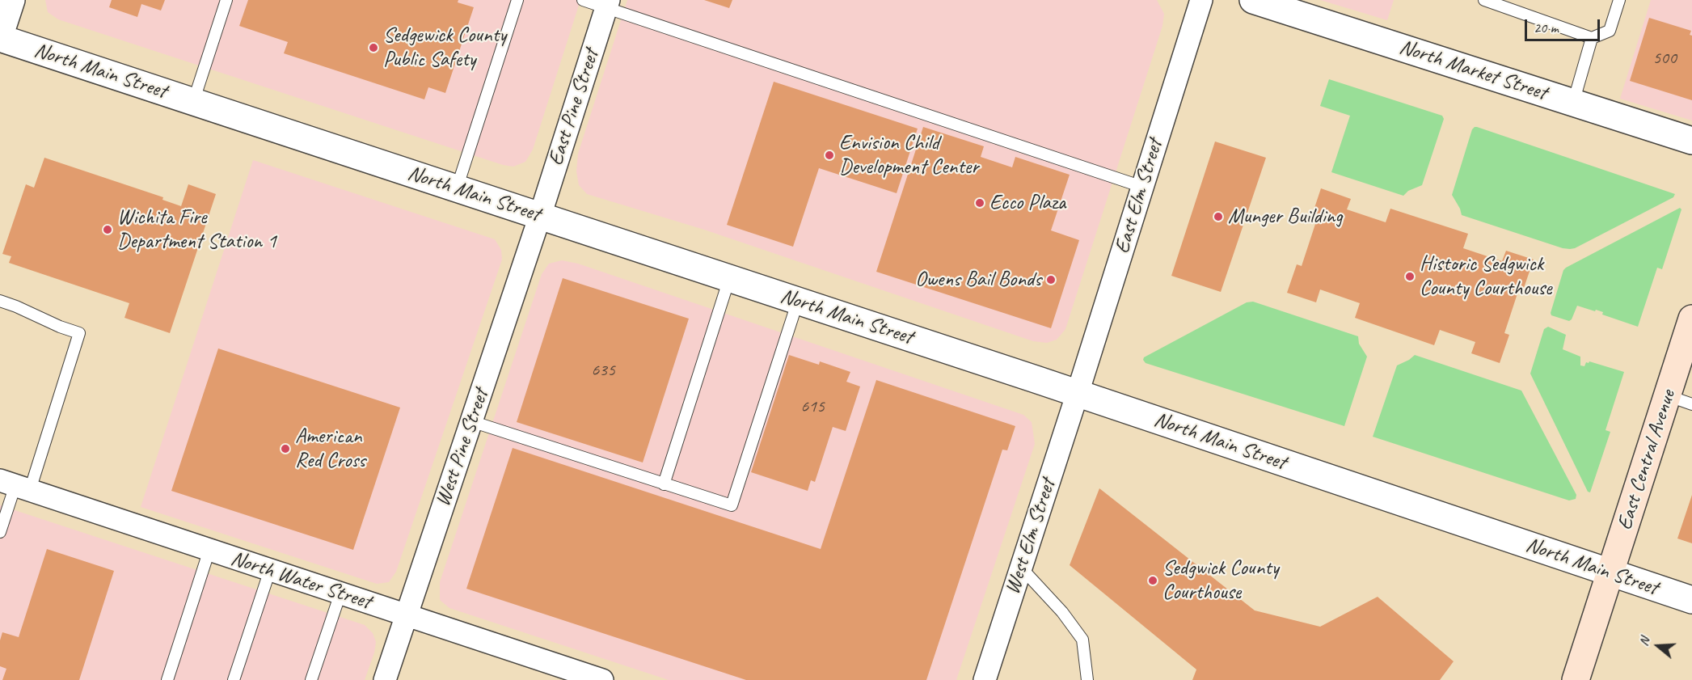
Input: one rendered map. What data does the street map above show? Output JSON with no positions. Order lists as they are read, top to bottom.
{
  "streets": {
    "main road": ["East Central Avenue"],
    "street": [
      "North Market Street",
      "North Main Street",
      "East Pine Street",
      "East Elm Street",
      "West Pine Street",
      "West Elm Street",
      "North Water Street"
    ]
  },
  "crossings": [
    ["North Main Street", "East Pine Street"],
    ["North Main Street", "East Elm Street"],
    ["North Main Street", "West Pine Street"],
    ["North Main Street", "East Central Avenue"],
    ["North Main Street", "West Elm Street"],
    ["East Pine Street", "West Pine Street"],
    ["East Elm Street", "West Elm Street"],
    ["West Pine Street", "North Water Street"]
  ],
  "places": [
    "Sedgewick County Public Safety",
    "Envision Child Development Center",
    "Ecco Plaza",
    "Munger Building",
    "Wichita Fire Department Station 1",
    "Historic Sedgwick County Courthouse",
    "Owens Bail Bonds",
    "American Red Cross",
    "Sedgwick County Courthouse"
  ],
  "house_numbers": ["500", "635", "615"],
  "scale_bar": "20 m",
  "north": "left"
}
